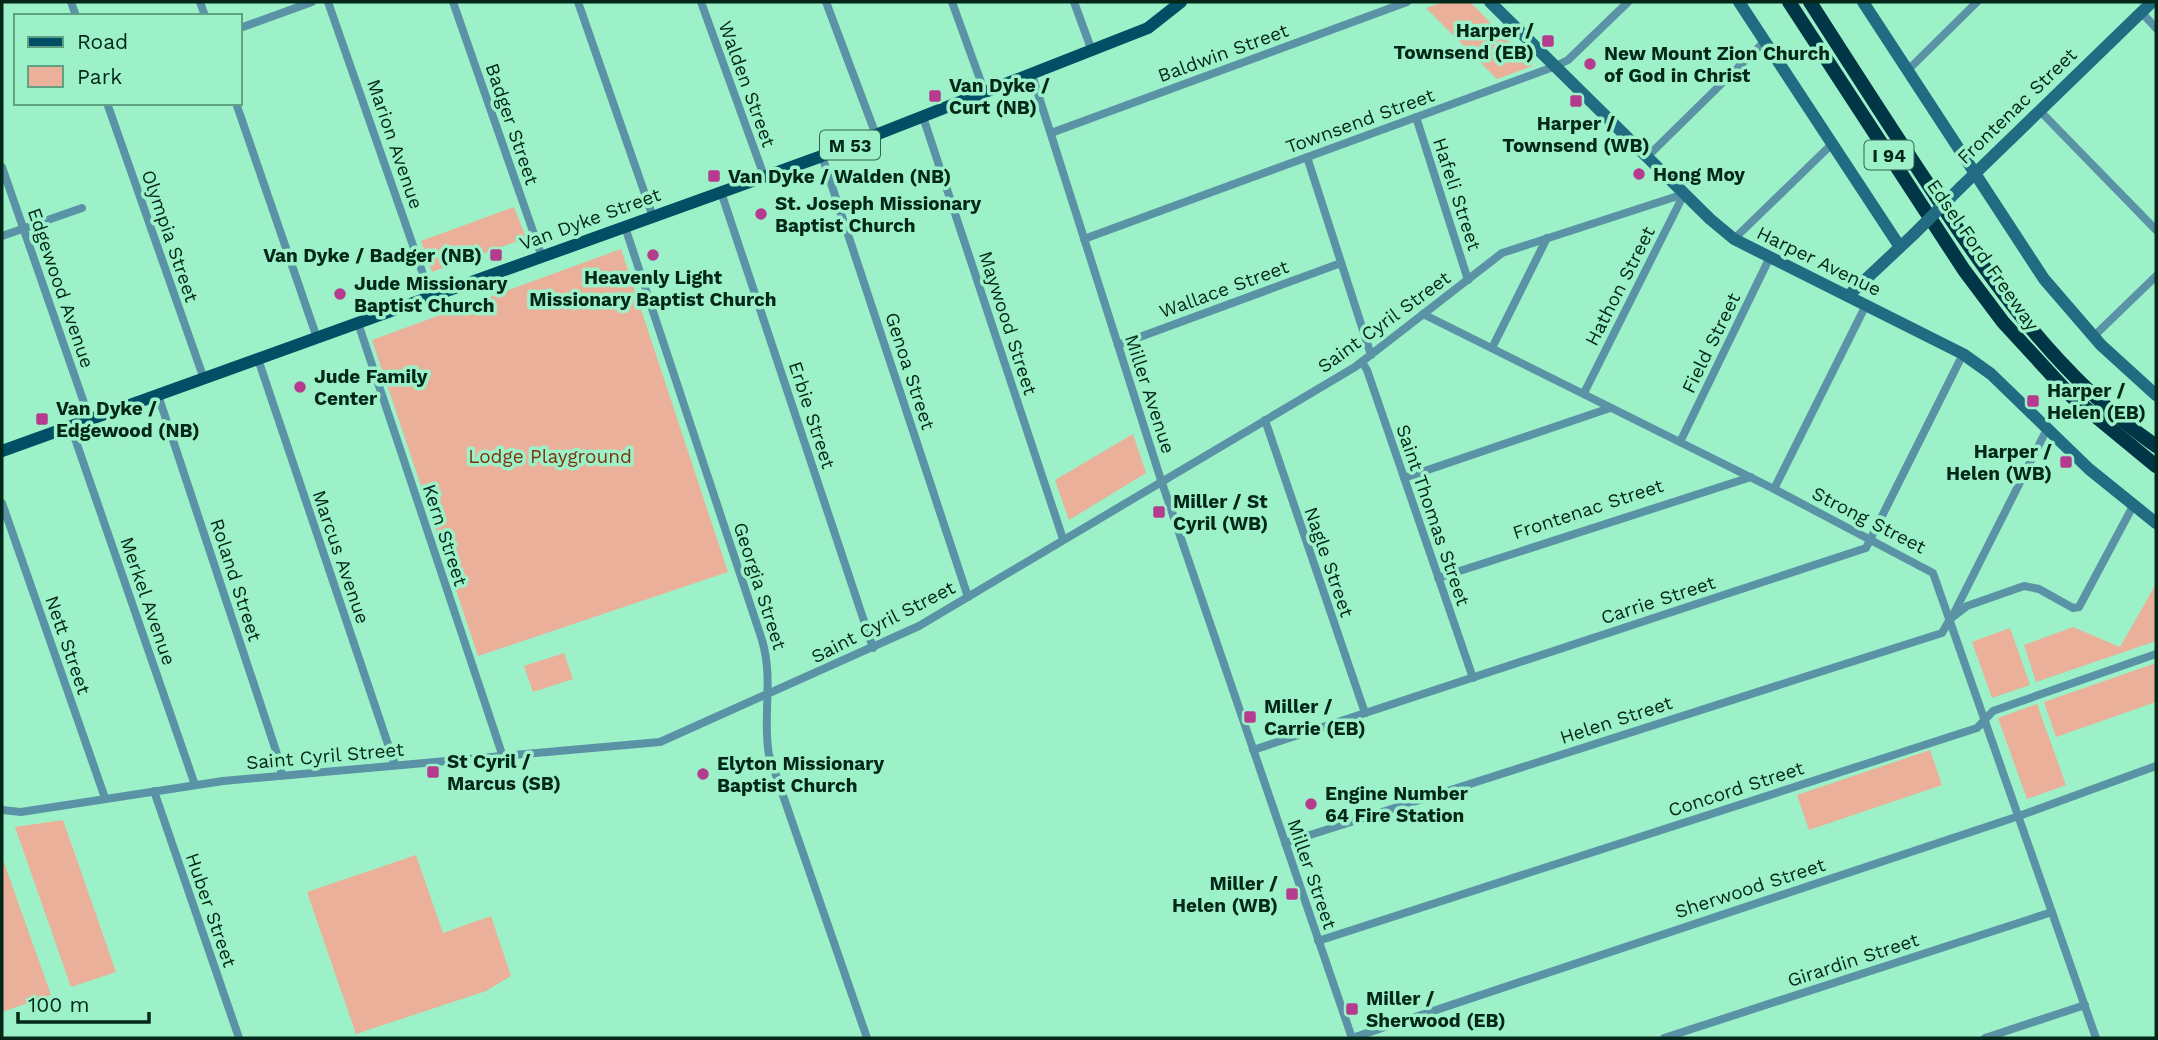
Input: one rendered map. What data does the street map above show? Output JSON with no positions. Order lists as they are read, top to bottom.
{
  "streets": {
    "highway": ["I 94", "Edsel Ford Freeway"],
    "main road": ["M 53", "Van Dyke Street"],
    "street": [
      "Baldwin Street",
      "Walden Street",
      "Frontenac Street",
      "Townsend Street",
      "Badger Street",
      "Marion Avenue",
      "Hafeli Street",
      "Olympia Street",
      "Harper Avenue",
      "Hathon Street",
      "Edgewood Avenue",
      "Wallace Street",
      "Saint Cyril Street",
      "Maywood Street",
      "Field Street",
      "Genoa Street",
      "Miller Avenue",
      "Erbie Street",
      "Saint Thomas Street",
      "Strong Street",
      "Kern Street",
      "Marcus Avenue",
      "Nagle Street",
      "Roland Street",
      "Georgia Street",
      "Carrie Street",
      "Merkel Avenue",
      "Nett Street",
      "Helen Street",
      "Concord Street",
      "Miller Street",
      "Sherwood Street",
      "Huber Street",
      "Girardin Street"
    ]
  },
  "crossings": [
    ["Baldwin Street", "Miller Avenue"],
    ["Walden Street", "Van Dyke Street"],
    ["Frontenac Street", "Harper Avenue"],
    ["Frontenac Street", "Saint Thomas Street"],
    ["Frontenac Street", "Strong Street"],
    ["Townsend Street", "Hafeli Street"],
    ["Townsend Street", "Harper Avenue"],
    ["Townsend Street", "Miller Avenue"],
    ["Badger Street", "Van Dyke Street"],
    ["Marion Avenue", "Van Dyke Street"],
    ["Hafeli Street", "Saint Cyril Street"],
    ["Van Dyke Street", "Olympia Street"],
    ["Van Dyke Street", "Edgewood Avenue"],
    ["Van Dyke Street", "Maywood Street"],
    ["Van Dyke Street", "Genoa Street"],
    ["Van Dyke Street", "Miller Avenue"],
    ["Van Dyke Street", "Erbie Street"],
    ["Van Dyke Street", "Kern Street"],
    ["Van Dyke Street", "Marcus Avenue"],
    ["Van Dyke Street", "Roland Street"],
    ["Van Dyke Street", "Georgia Street"],
    ["Van Dyke Street", "Merkel Avenue"],
    ["Harper Avenue", "Hathon Street"],
    ["Harper Avenue", "Saint Cyril Street"],
    ["Harper Avenue", "Field Street"],
    ["Harper Avenue", "Helen Street"],
    ["Hathon Street", "Saint Cyril Street"],
    ["Hathon Street", "Strong Street"],
    ["Wallace Street", "Miller Avenue"],
    ["Saint Cyril Street", "Maywood Street"],
    ["Saint Cyril Street", "Genoa Street"],
    ["Saint Cyril Street", "Miller Avenue"],
    ["Saint Cyril Street", "Erbie Street"],
    ["Saint Cyril Street", "Saint Thomas Street"],
    ["Saint Cyril Street", "Strong Street"],
    ["Saint Cyril Street", "Kern Street"],
    ["Saint Cyril Street", "Marcus Avenue"],
    ["Saint Cyril Street", "Nagle Street"],
    ["Saint Cyril Street", "Roland Street"],
    ["Saint Cyril Street", "Georgia Street"],
    ["Saint Cyril Street", "Merkel Avenue"],
    ["Saint Cyril Street", "Nett Street"],
    ["Saint Cyril Street", "Huber Street"],
    ["Field Street", "Strong Street"],
    ["Miller Avenue", "Miller Street"],
    ["Saint Thomas Street", "Carrie Street"],
    ["Strong Street", "Carrie Street"],
    ["Strong Street", "Helen Street"],
    ["Strong Street", "Concord Street"],
    ["Strong Street", "Sherwood Street"],
    ["Strong Street", "Girardin Street"],
    ["Nagle Street", "Carrie Street"],
    ["Carrie Street", "Miller Street"],
    ["Helen Street", "Miller Street"],
    ["Concord Street", "Miller Street"],
    ["Miller Street", "Sherwood Street"]
  ],
  "parks": ["Lodge Playground"],
  "places": {
    "transit": [
      "Harper / Townsend (EB)",
      "Van Dyke / Curt (NB)",
      "Harper / Townsend (WB)",
      "Van Dyke / Walden (NB)",
      "Van Dyke / Badger (NB)",
      "Harper / Helen (EB)",
      "Van Dyke / Edgewood (NB)",
      "Harper / Helen (WB)",
      "Miller / St Cyril (WB)",
      "Miller / Carrie (EB)",
      "St Cyril / Marcus (SB)",
      "Miller / Helen (WB)",
      "Miller / Sherwood (EB)"
    ],
    "other": [
      "New Mount Zion Church of God in Christ",
      "Hong Moy",
      "St. Joseph Missionary Baptist Church",
      "Heavenly Light Missionary Baptist Church",
      "Jude Missionary Baptist Church",
      "Jude Family Center",
      "Elyton Missionary Baptist Church",
      "Engine Number 64 Fire Station"
    ]
  },
  "legend": ["Road", "Park"],
  "scale_bar": "100 m"
}
